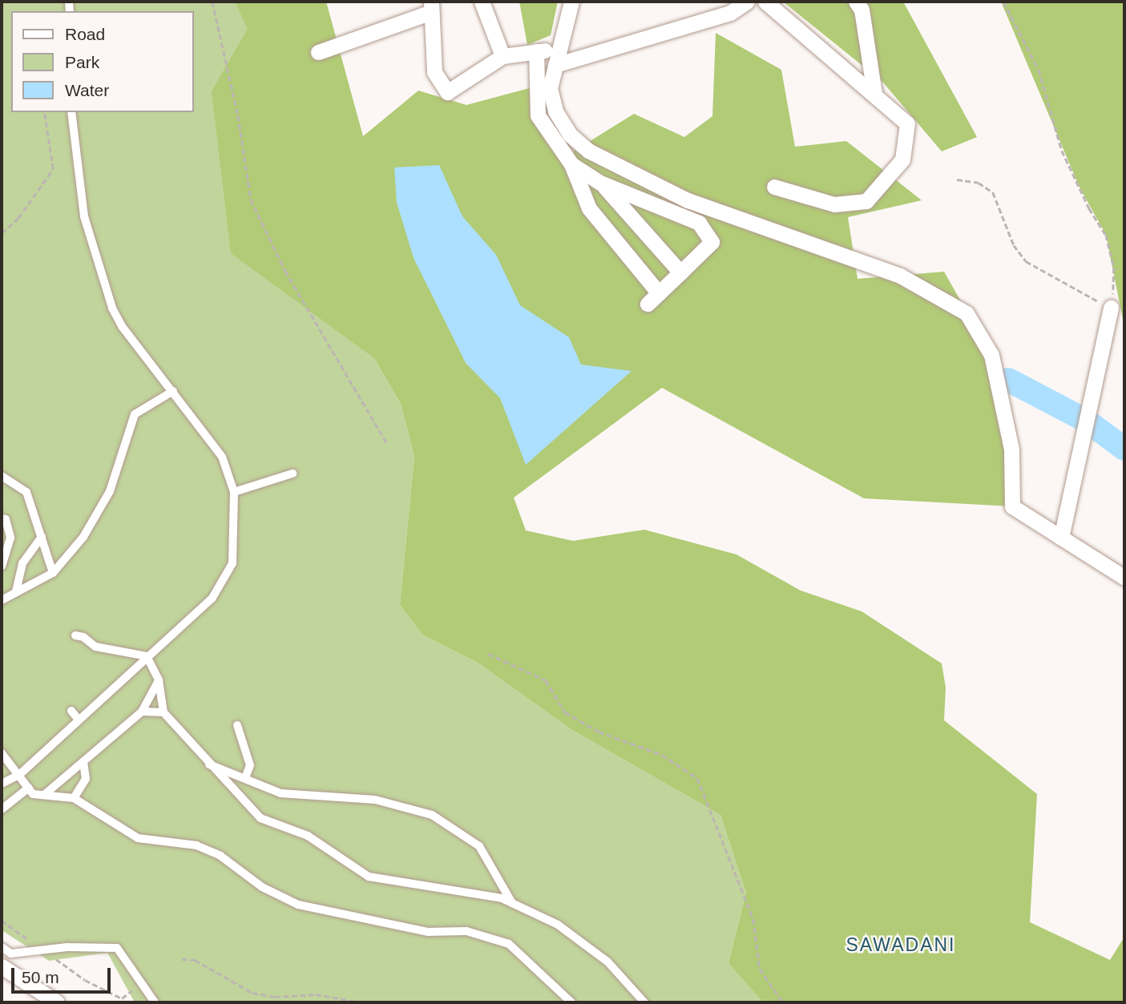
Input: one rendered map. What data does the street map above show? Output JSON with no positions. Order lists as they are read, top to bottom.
{
  "districts": ["SAWADANI"],
  "legend": ["Road", "Park", "Water"],
  "scale_bar": "50 m"
}
